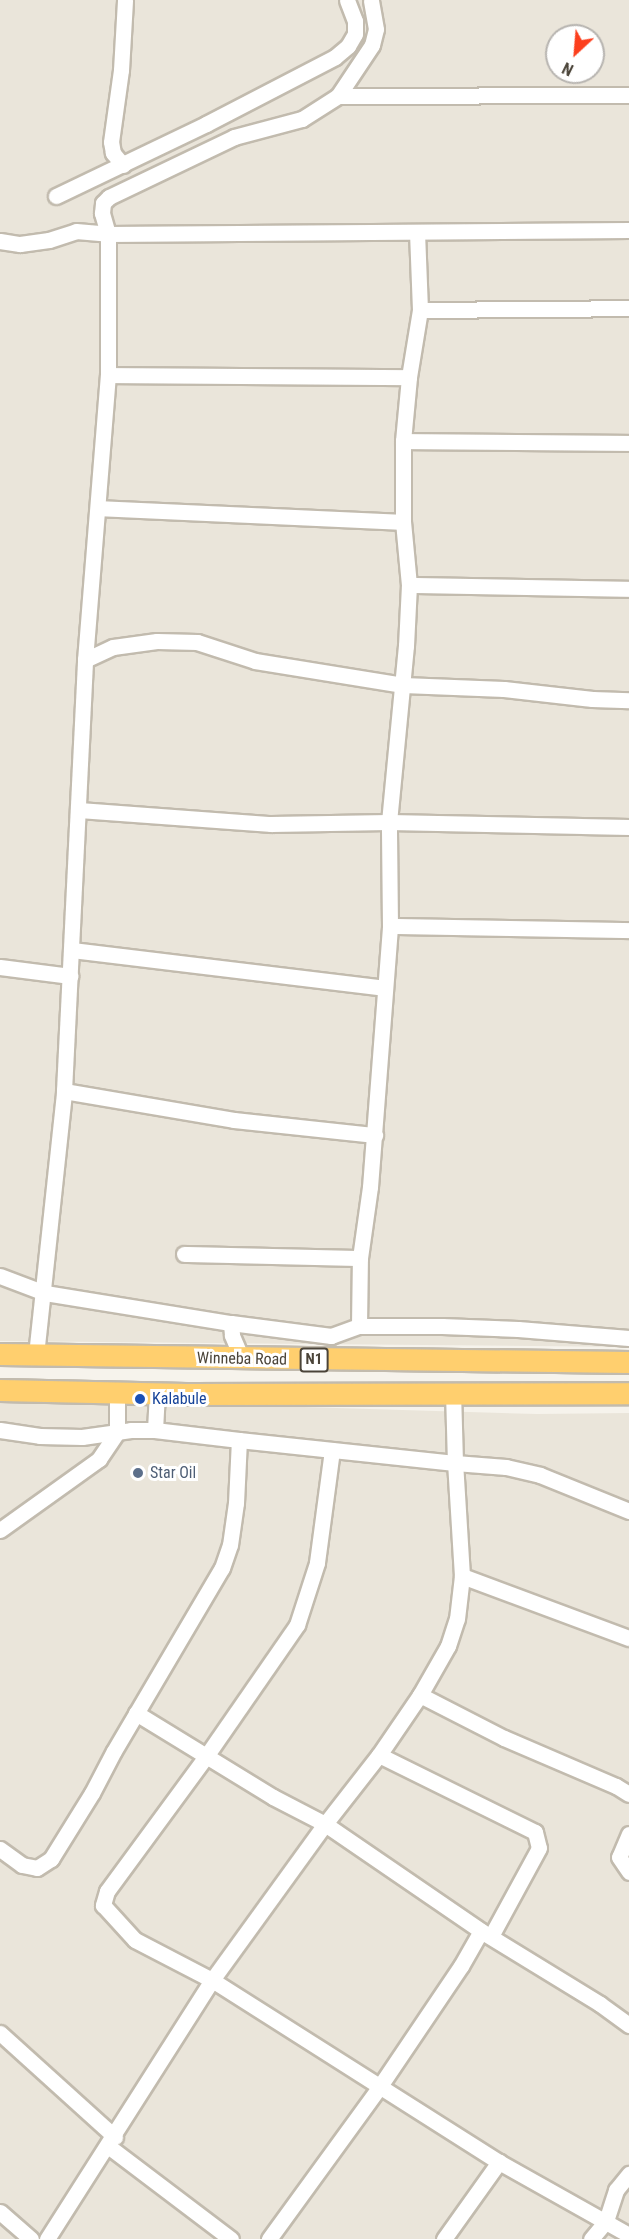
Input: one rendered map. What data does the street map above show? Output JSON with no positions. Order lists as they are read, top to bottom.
{
  "streets": {
    "highway": ["Winneba Road", "N1"]
  },
  "places": ["Kalabule", "Star Oil"],
  "north": "bottom left"
}
